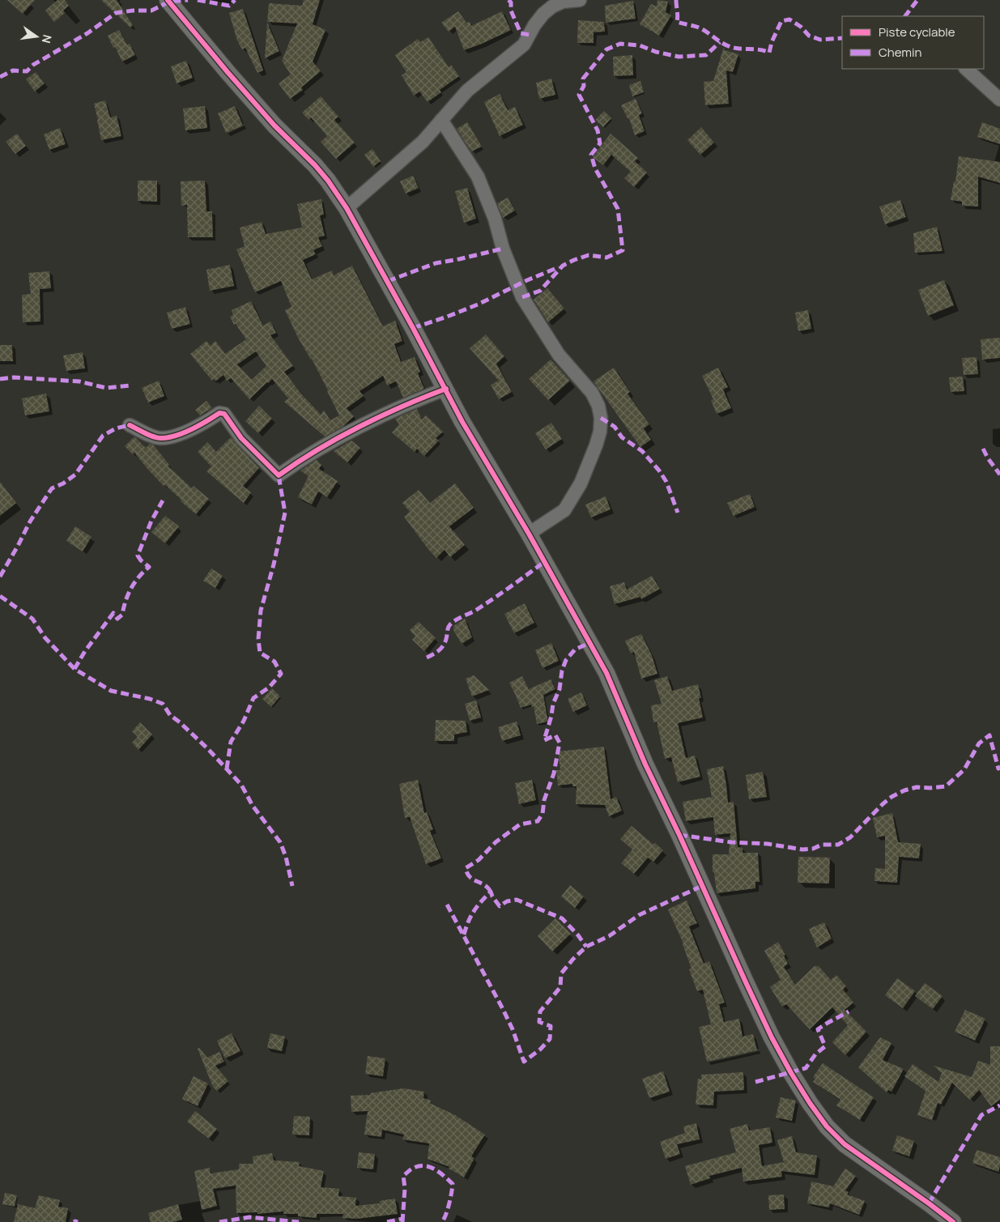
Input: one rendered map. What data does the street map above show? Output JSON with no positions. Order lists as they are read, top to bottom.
{
  "legend": ["Piste cyclable", "Chemin"],
  "north": "right"
}
